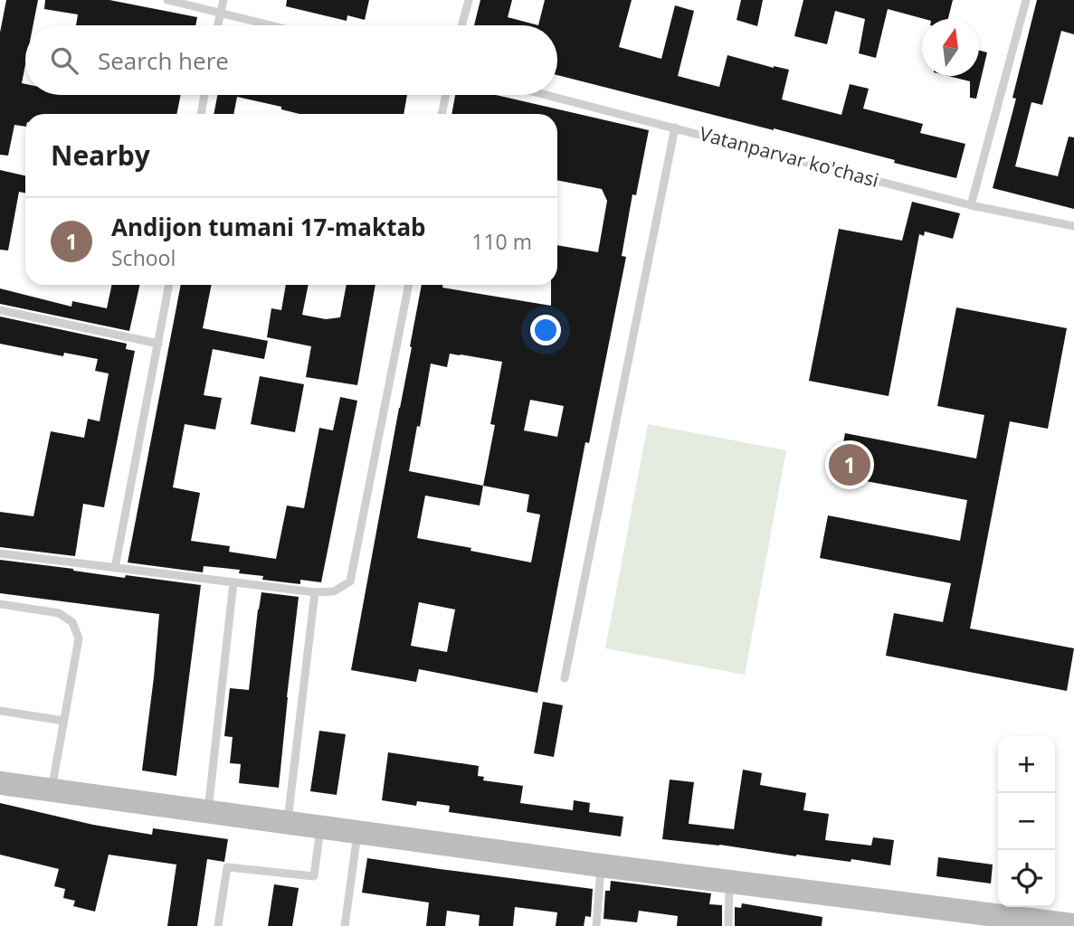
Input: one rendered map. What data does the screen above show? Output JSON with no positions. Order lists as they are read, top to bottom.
{
  "streets": {
    "lane": ["Vatanparvar ko'chasi"]
  },
  "north": "top",
  "page": {
    "search": "Search here",
    "heading": "Nearby",
    "list": [
      {
        "mark": "1",
        "name": "Andijon tumani 17-maktab",
        "note": "School",
        "value": "110 m"
      }
    ],
    "pins": "1",
    "map_buttons": ["+", "−"]
  }
}
